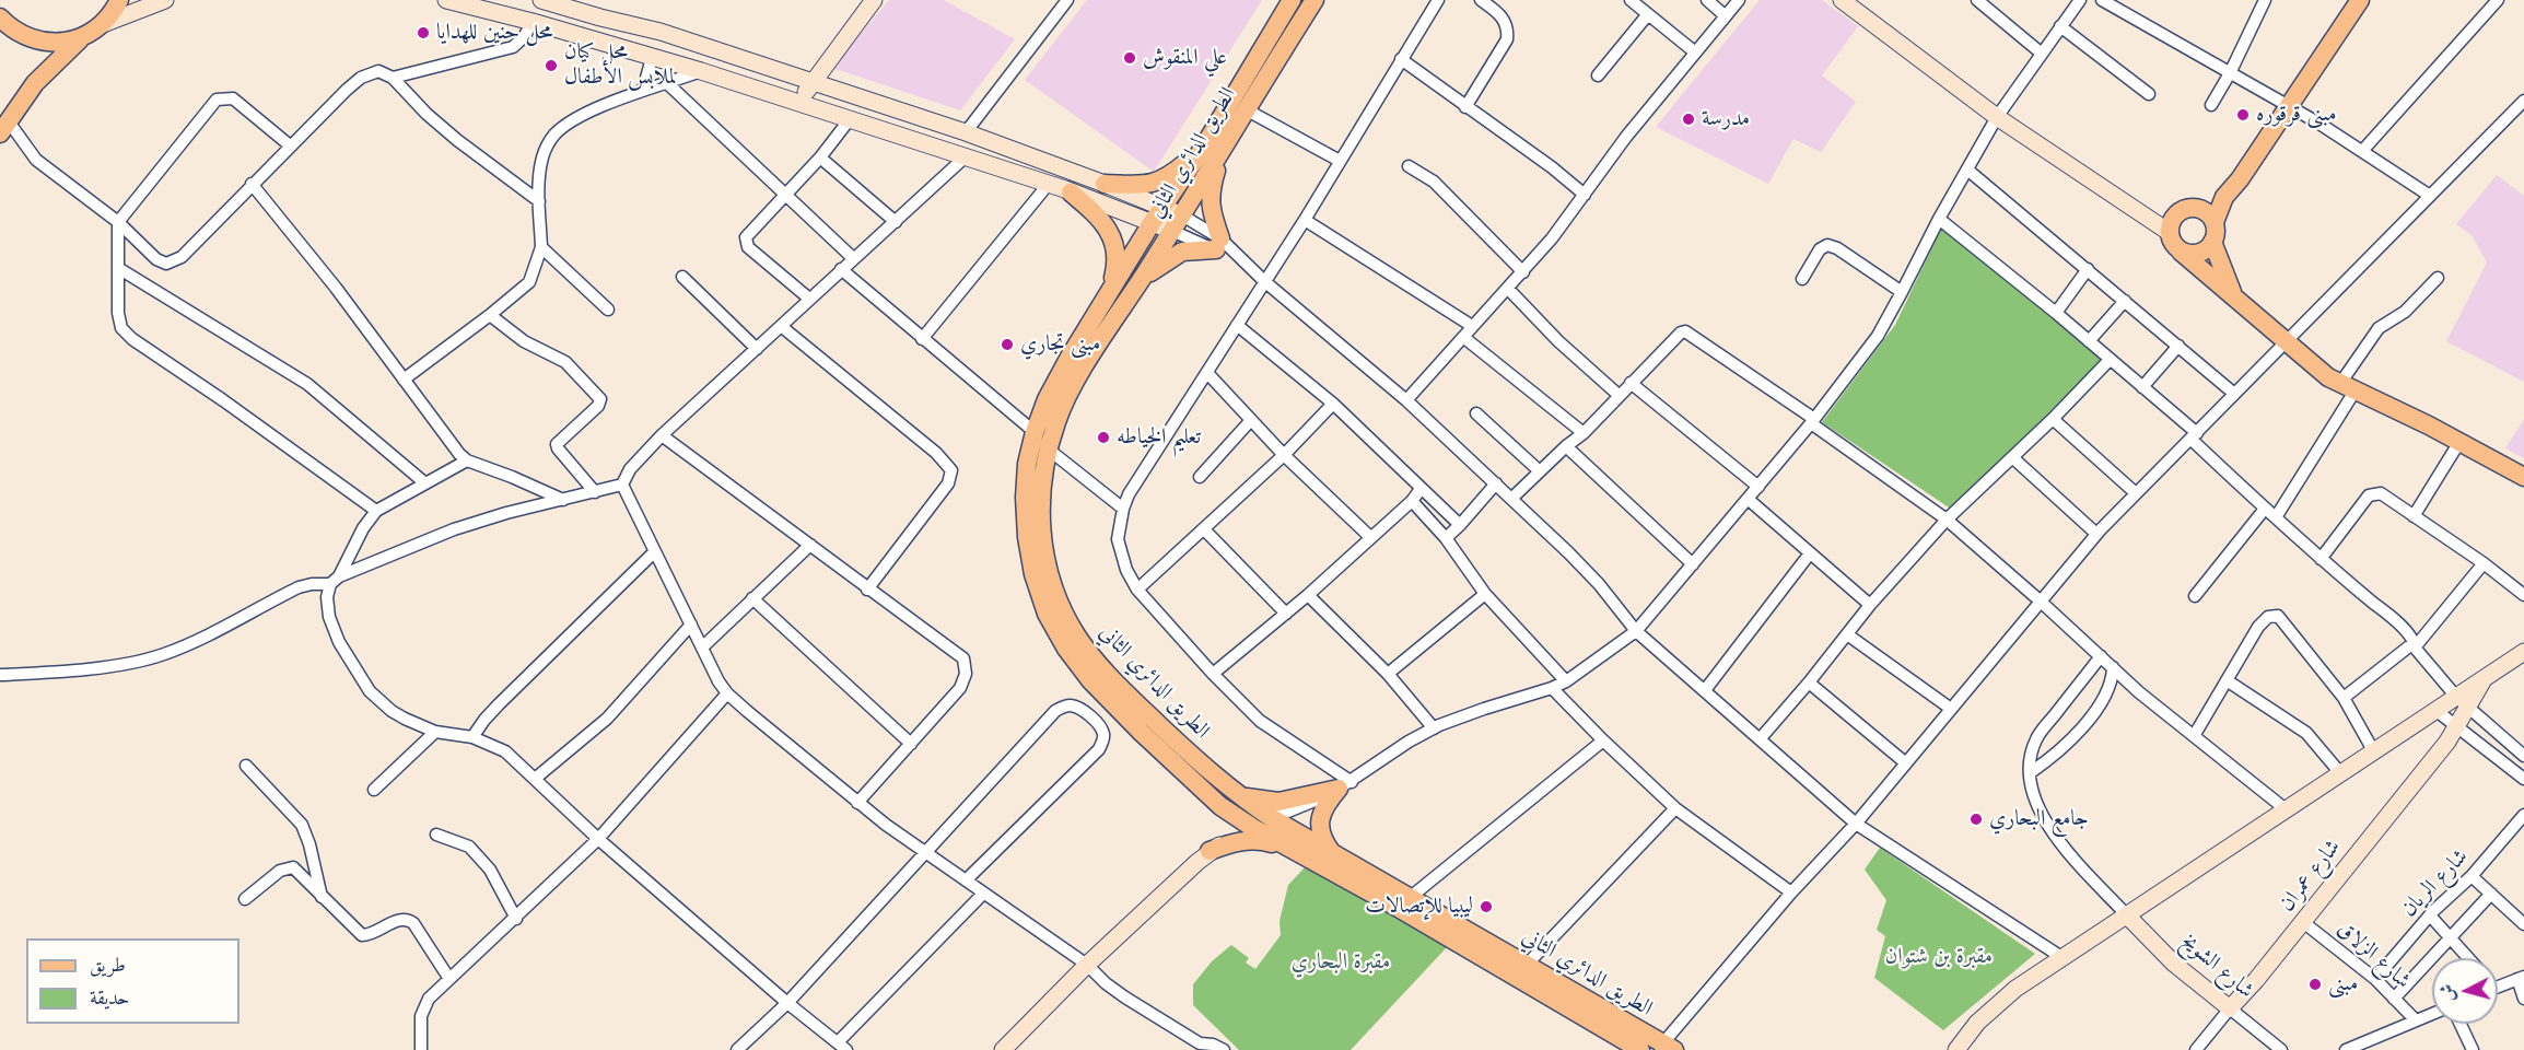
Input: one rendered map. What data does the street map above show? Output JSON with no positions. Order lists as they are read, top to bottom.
{
  "streets": {
    "main road": ["الطريق الدائري الثاني"],
    "street": [
      "شارع عمران",
      "شارع الريان",
      "شارع الزلاق",
      "شارع الشويخ"
    ]
  },
  "crossings": [
    ["شارع عمران", "شارع الزلاق"],
    ["شارع عمران", "شارع الشويخ"],
    ["شارع الريان", "شارع الزلاق"]
  ],
  "parks": ["مقبرة بن شتوان", "مقبرة البحاري"],
  "places": [
    "محل حنين للهدايا",
    "علي المنقوش",
    "محل كيان لملابس الأطفال",
    "مبنى قرقوره",
    "مدرسة",
    "مبنى تجاري",
    "تعليم الخياطه",
    "جامع البحاري",
    "ليبيا للإتصالات",
    "مبنى"
  ],
  "legend": ["طريق", "حديقة"],
  "north": "left"
}
